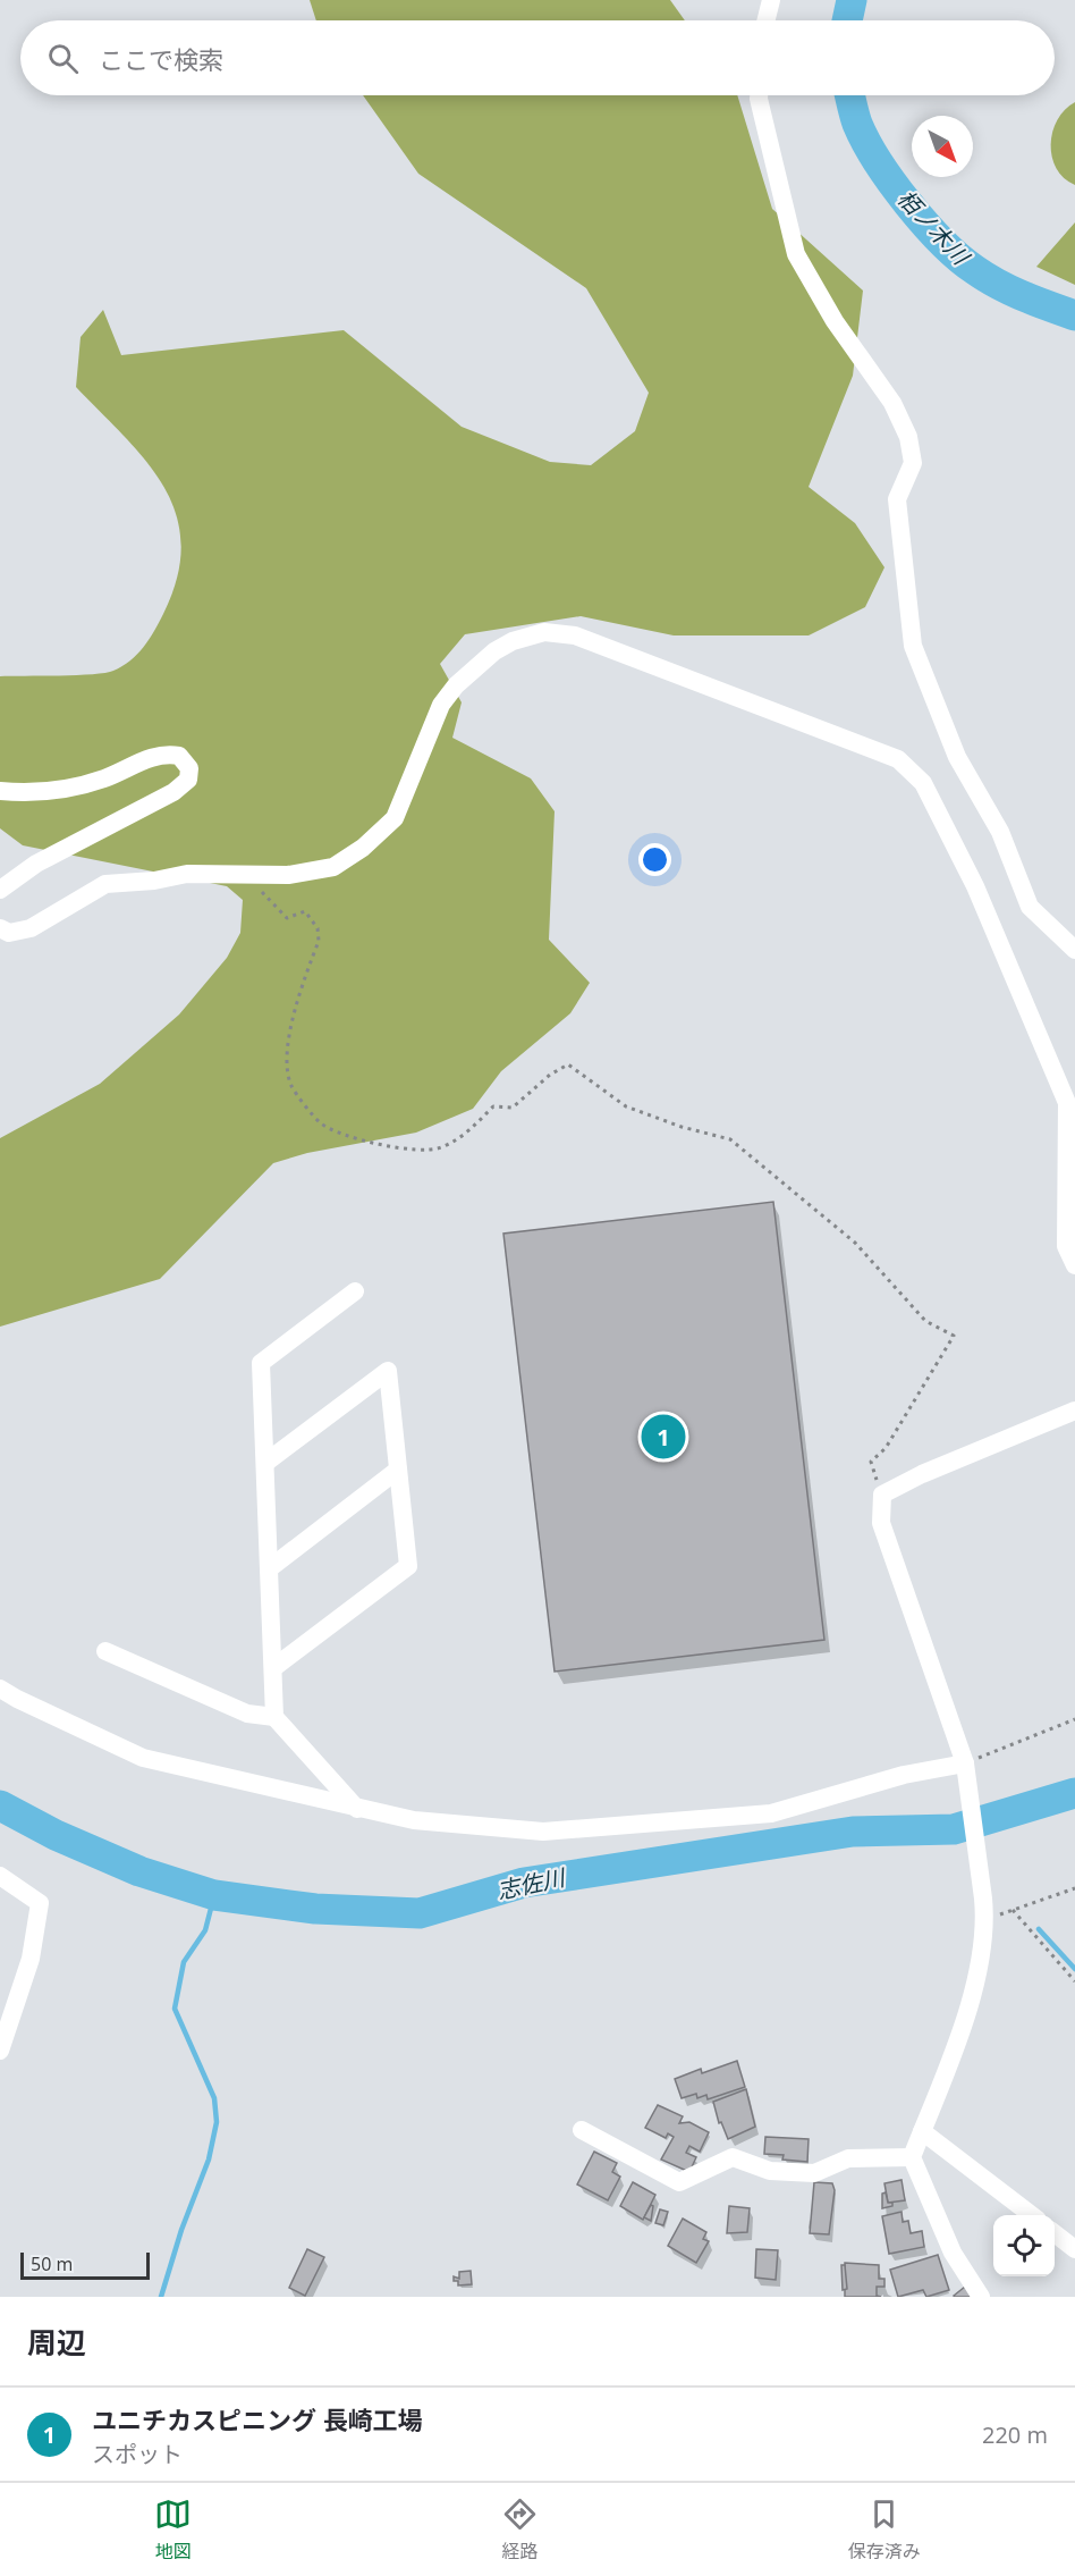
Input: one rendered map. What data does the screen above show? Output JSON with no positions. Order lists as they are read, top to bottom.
{
  "water": ["栢ノ木川", "志佐川"],
  "scale_bar": "50 m",
  "north": "bottom right",
  "page": {
    "search": "ここで検索",
    "pins": "1",
    "scale": "50 m",
    "heading": "周辺",
    "list": [
      {
        "mark": "1",
        "name": "ユニチカスピニング 長崎工場",
        "note": "スポット",
        "value": "220 m"
      }
    ],
    "nav": ["地図", "経路", "保存済み"]
  }
}
